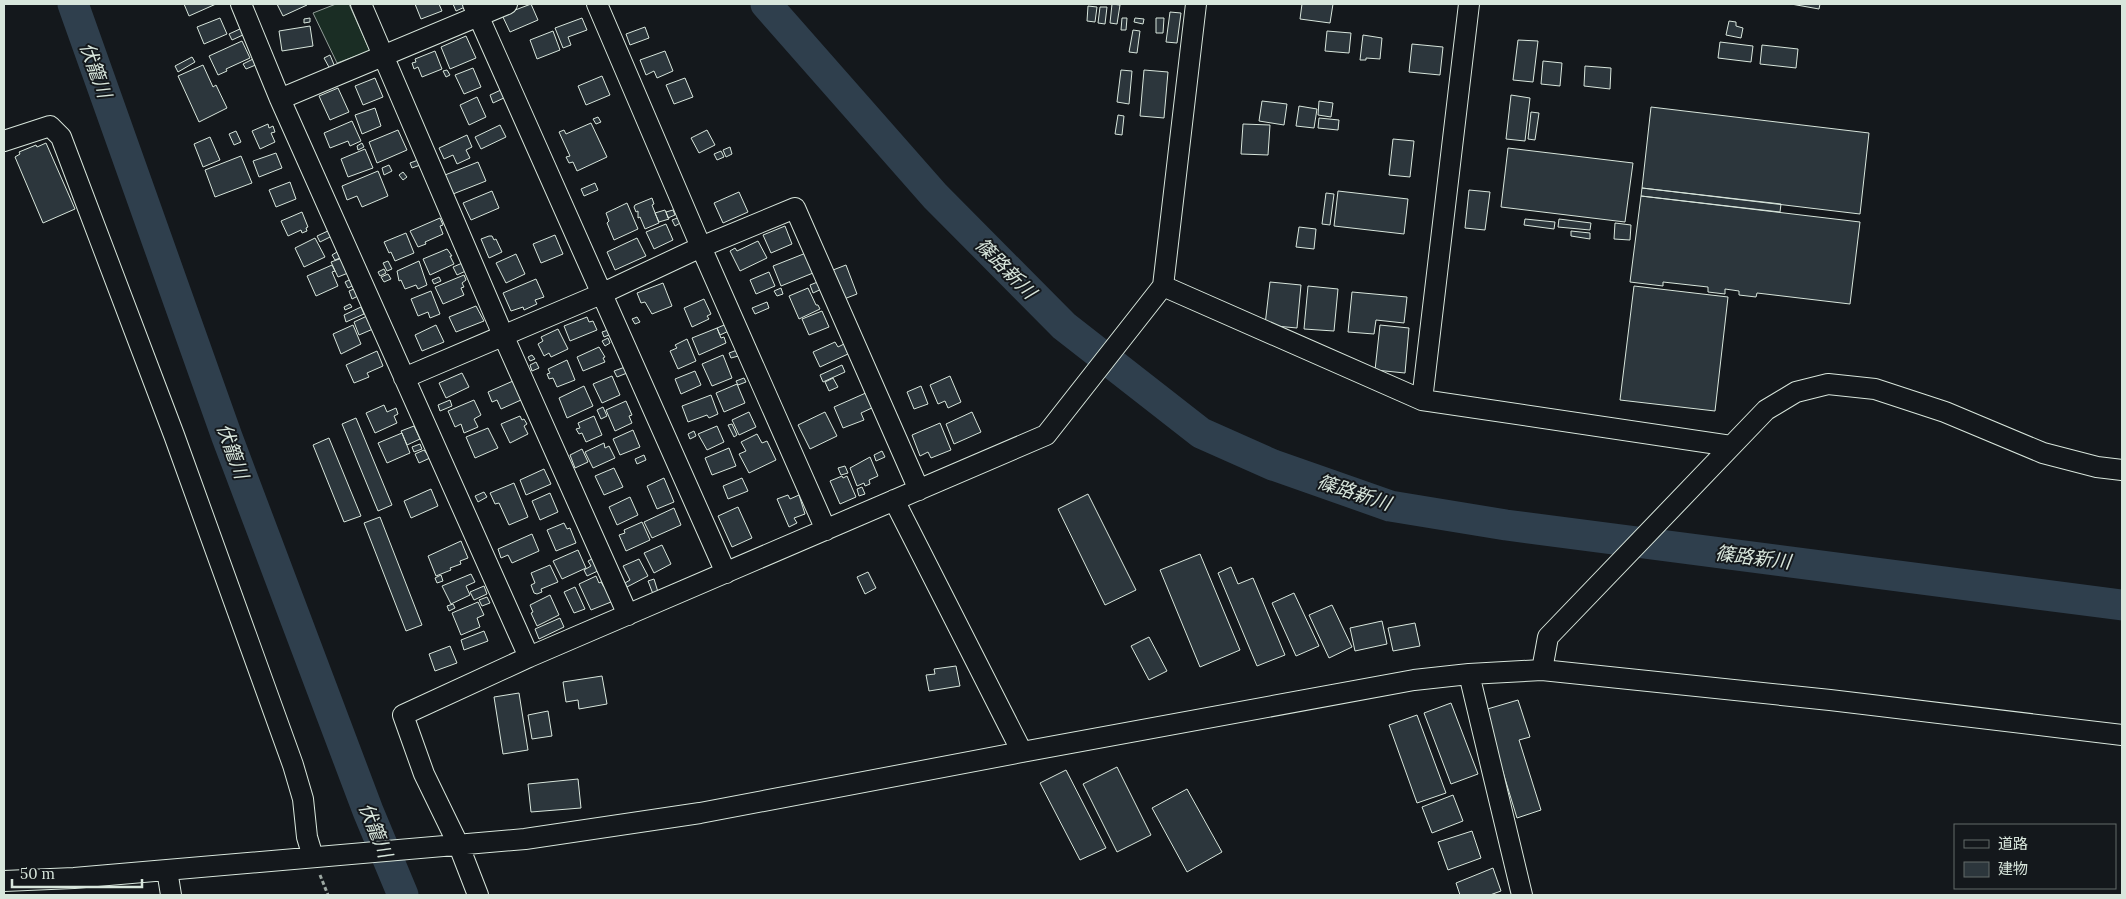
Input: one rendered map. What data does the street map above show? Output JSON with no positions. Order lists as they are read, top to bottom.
{
  "water": ["伏籠川", "篠路新川"],
  "legend": ["道路", "建物"],
  "scale_bar": "50 m"
}
